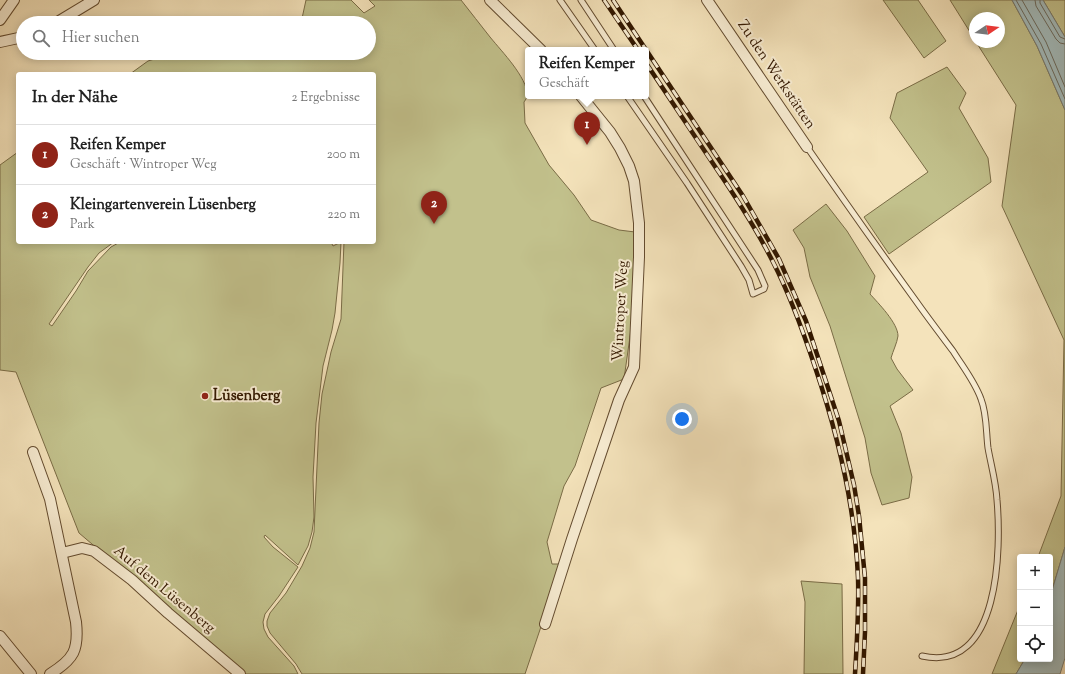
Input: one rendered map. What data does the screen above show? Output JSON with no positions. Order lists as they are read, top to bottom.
{
  "streets": {
    "street": ["Zu den Werkstätten", "Wintroper Weg", "Auf dem Lüsenberg"]
  },
  "places": ["Lüsenberg"],
  "north": "right",
  "page": {
    "search": "Hier suchen",
    "popup": ["Reifen Kemper", "Geschäft"],
    "heading": ["In der Nähe", "2 Ergebnisse"],
    "pins": ["1", "2"],
    "list": [
      {
        "mark": "1",
        "name": "Reifen Kemper",
        "note": "Geschäft · Wintroper Weg",
        "value": "200 m"
      },
      {
        "mark": "2",
        "name": "Kleingartenverein Lüsenberg",
        "note": "Park",
        "value": "220 m"
      }
    ],
    "map_buttons": ["+", "−"]
  }
}
